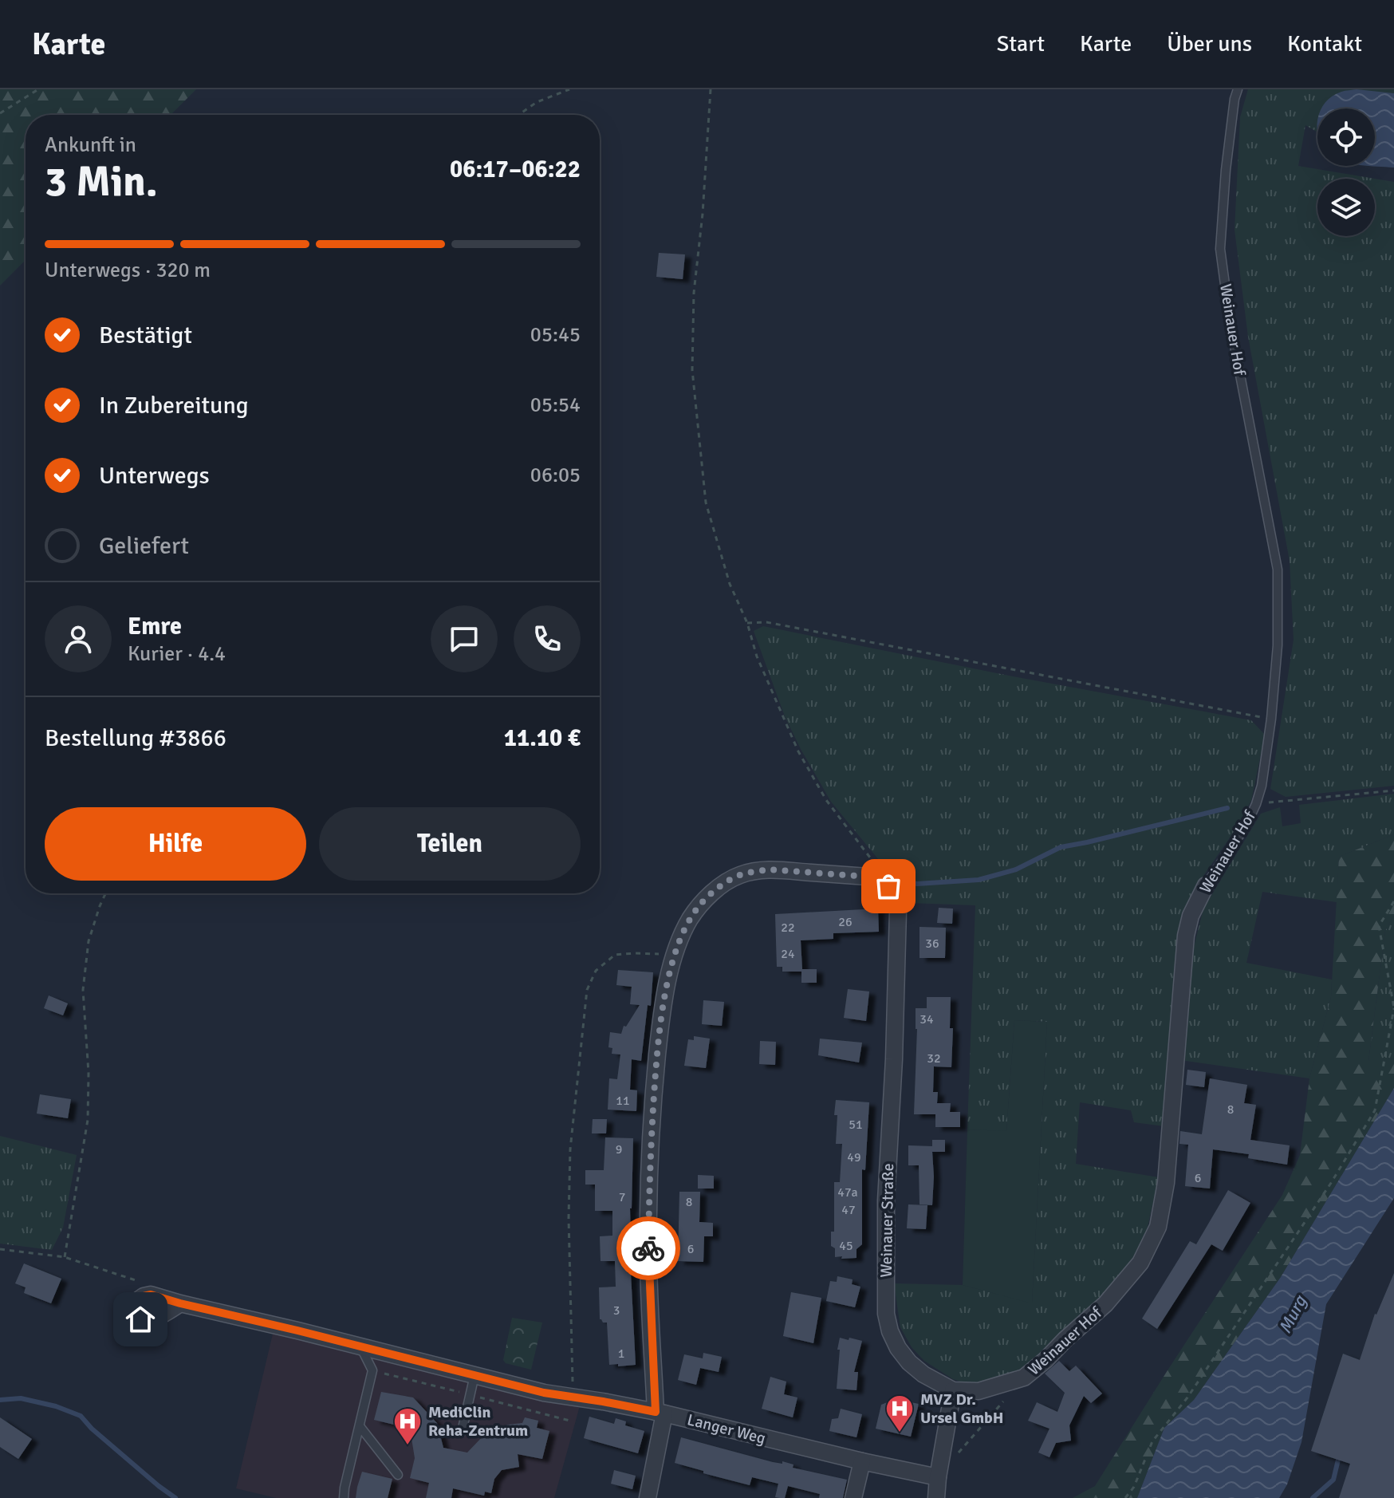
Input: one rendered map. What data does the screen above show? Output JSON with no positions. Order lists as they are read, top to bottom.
{
  "streets": {
    "street": ["Weinauer Hof", "Weinauer Straße", "Langer Weg"]
  },
  "crossings": [
    ["Weinauer Hof", "Weinauer Straße"]
  ],
  "water": ["Murg"],
  "places": {
    "hospital": ["MVZ Dr. Ursel GmbH", "MediClin Reha-Zentrum"]
  },
  "house_numbers": [
    "26",
    "22",
    "36",
    "24",
    "34",
    "32",
    "11",
    "8",
    "51",
    "9",
    "49",
    "6",
    "47a",
    "7",
    "8",
    "47",
    "45",
    "6",
    "3",
    "1"
  ],
  "page": {
    "header": "Karte",
    "nav": [
      "Start",
      "Karte",
      "Über uns",
      "Kontakt"
    ],
    "heading": ["3 Min.", "Ankunft in", "06:17–06:22"],
    "panel": [
      "Emre",
      "Kurier · 4.4",
      "Bestellung #3866",
      "11.10 €"
    ],
    "bar": "Unterwegs · 320 m",
    "list": [
      ["Bestätigt", "05:45"],
      ["In Zubereitung", "05:54"],
      ["Unterwegs", "06:05"],
      "Geliefert"
    ],
    "buttons": ["Hilfe", "Teilen"]
  }
}
